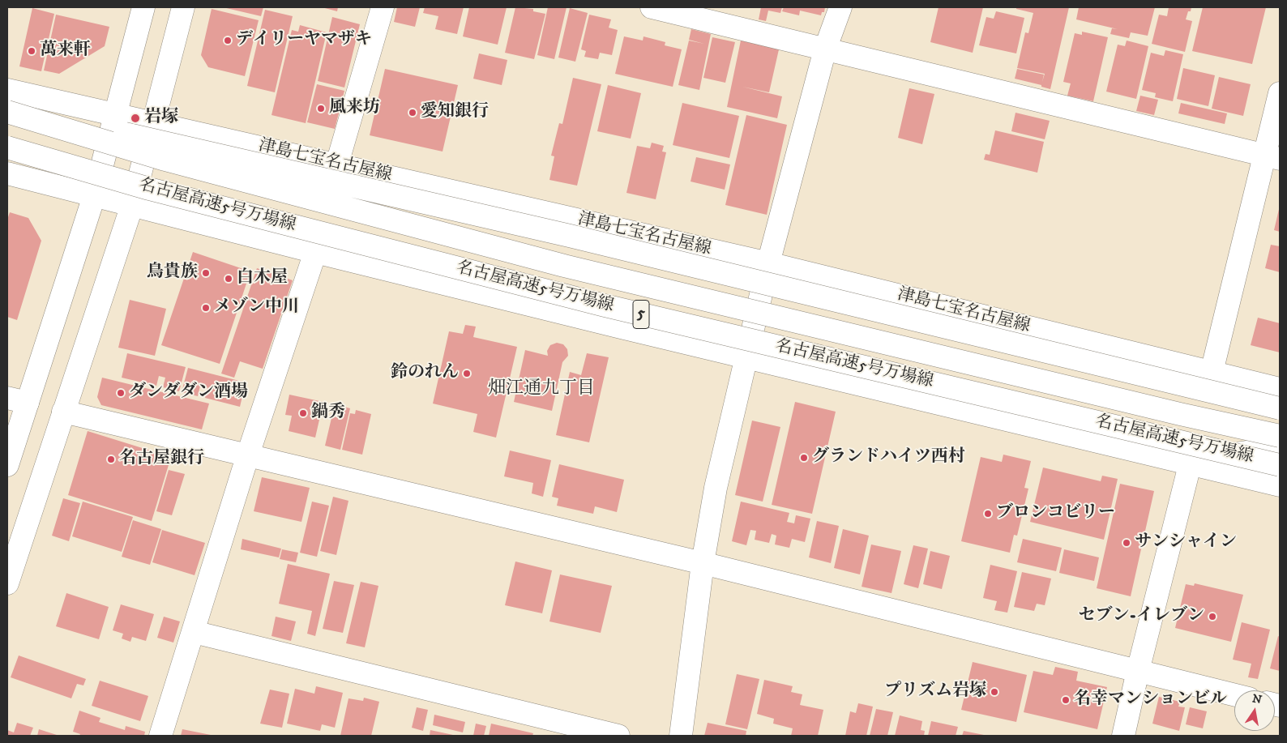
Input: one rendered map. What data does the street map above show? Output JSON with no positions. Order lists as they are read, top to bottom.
{
  "streets": {
    "main road": ["津島七宝名古屋線", "名古屋高速5号万場線", "5"]
  },
  "districts": ["畑江通九丁目"],
  "places": [
    "デイリーヤマザキ",
    "萬来軒",
    "風来坊",
    "愛知銀行",
    "岩塚",
    "鳥貴族",
    "白木屋",
    "メゾン中川",
    "鈴のれん",
    "ダンダダン酒場",
    "鍋秀",
    "グランドハイツ西村",
    "名古屋銀行",
    "ブロンコビリー",
    "サンシャイン",
    "セブン-イレブン",
    "プリズム岩塚",
    "名幸マンションビル"
  ],
  "north": "top"
}
